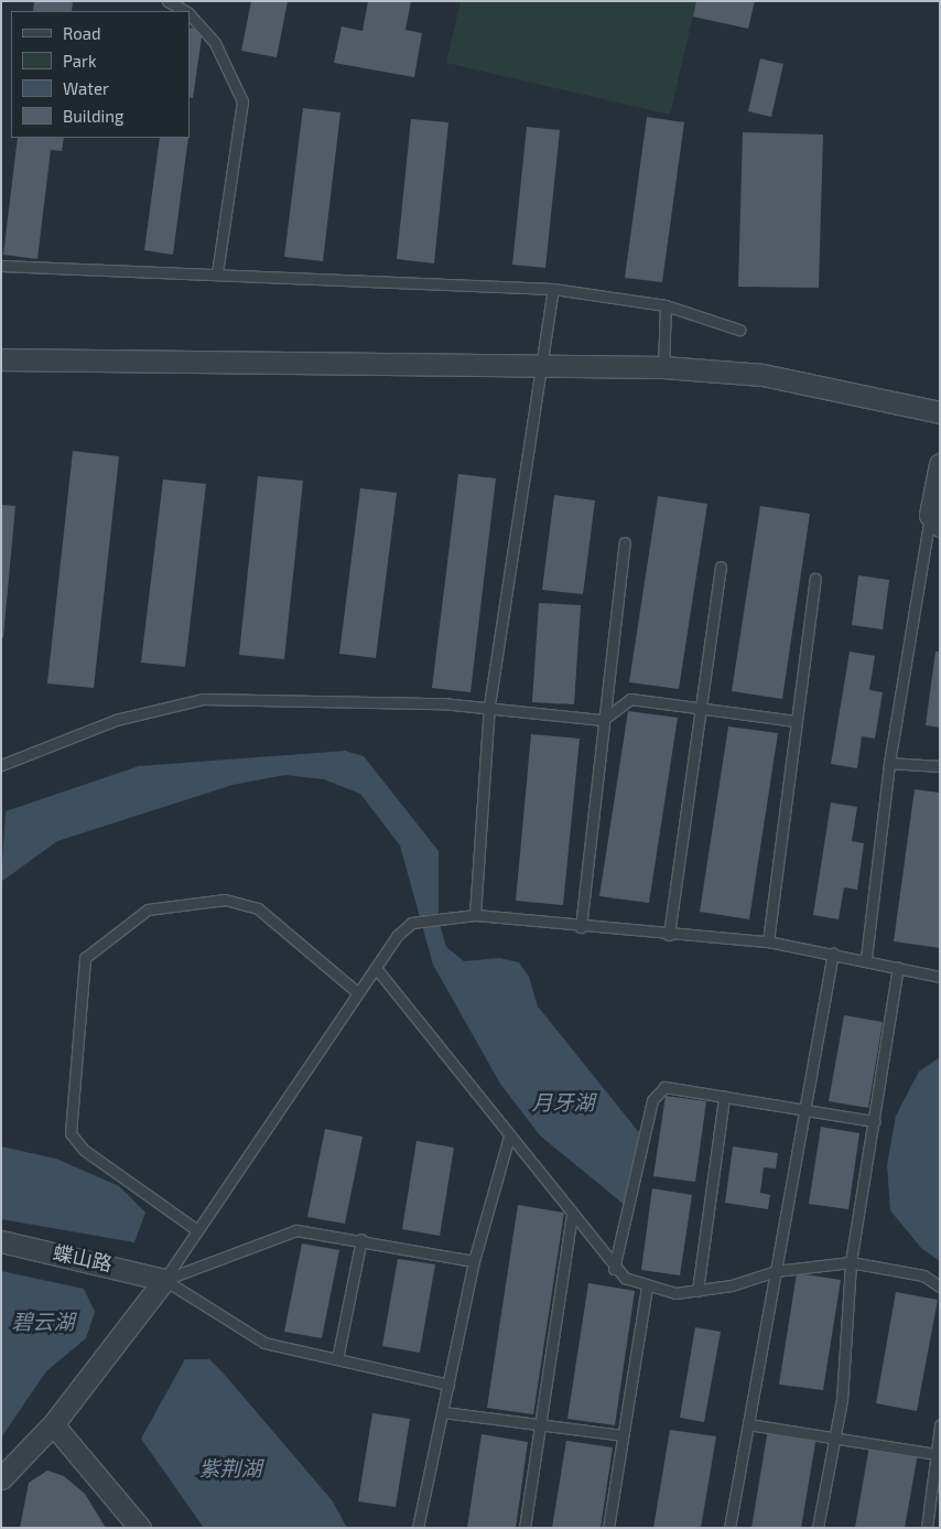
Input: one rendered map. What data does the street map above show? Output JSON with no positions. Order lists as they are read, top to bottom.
{
  "streets": {
    "street": ["蝶山路"]
  },
  "water": ["月牙湖", "碧云湖", "紫荆湖"],
  "legend": [
    "Road",
    "Park",
    "Water",
    "Building"
  ]
}
